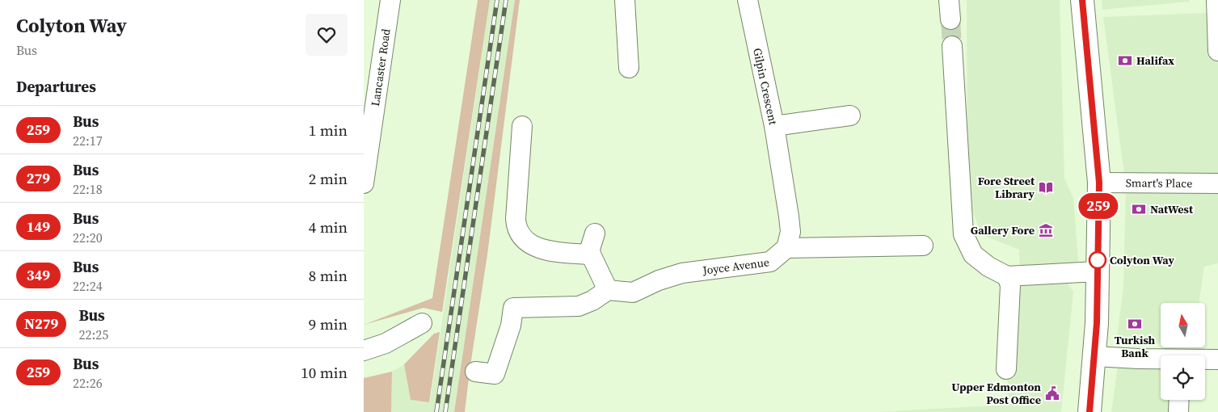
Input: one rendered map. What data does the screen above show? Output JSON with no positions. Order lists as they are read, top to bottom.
{
  "streets": {
    "street": [
      "Lancaster Road",
      "Gilpin Crescent",
      "Smart's Place",
      "Joyce Avenue"
    ]
  },
  "crossings": [
    ["Gilpin Crescent", "Joyce Avenue"]
  ],
  "places": {
    "bank": ["Halifax", "NatWest", "Turkish Bank"],
    "library": ["Fore Street Library"],
    "museum": ["Gallery Fore"],
    "other": ["Colyton Way"],
    "public building": ["Upper Edmonton Post Office"]
  },
  "lines": ["bus line 259"],
  "north": "top",
  "page": {
    "heading": [
      ["Colyton Way", "Bus"],
      "Departures"
    ],
    "on_map": "259",
    "list": [
      {
        "mark": "259",
        "name": "Bus",
        "note": "22:17",
        "value": "1 min"
      },
      {
        "mark": "279",
        "name": "Bus",
        "note": "22:18",
        "value": "2 min"
      },
      {
        "mark": "149",
        "name": "Bus",
        "note": "22:20",
        "value": "4 min"
      },
      {
        "mark": "349",
        "name": "Bus",
        "note": "22:24",
        "value": "8 min"
      },
      {
        "mark": "N279",
        "name": "Bus",
        "note": "22:25",
        "value": "9 min"
      },
      {
        "mark": "259",
        "name": "Bus",
        "note": "22:26",
        "value": "10 min"
      }
    ]
  }
}
